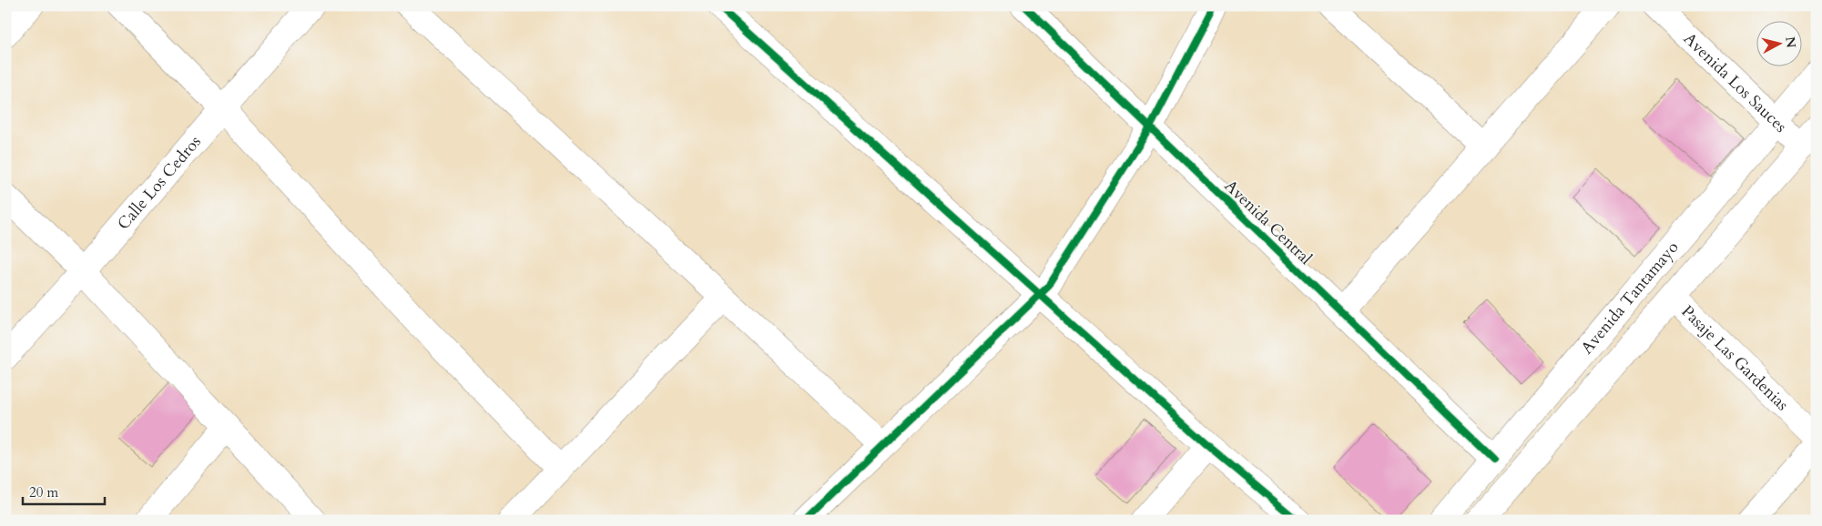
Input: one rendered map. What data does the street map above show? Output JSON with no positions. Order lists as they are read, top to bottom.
{
  "streets": {
    "street": [
      "Avenida Los Sauces",
      "Calle Los Cedros",
      "Avenida Central",
      "Avenida Tantamayo",
      "Pasaje Las Gardenias"
    ]
  },
  "crossings": [
    ["Avenida Los Sauces", "Avenida Tantamayo"],
    ["Avenida Central", "Avenida Tantamayo"],
    ["Avenida Tantamayo", "Pasaje Las Gardenias"]
  ],
  "scale_bar": "20 m",
  "north": "right"
}
